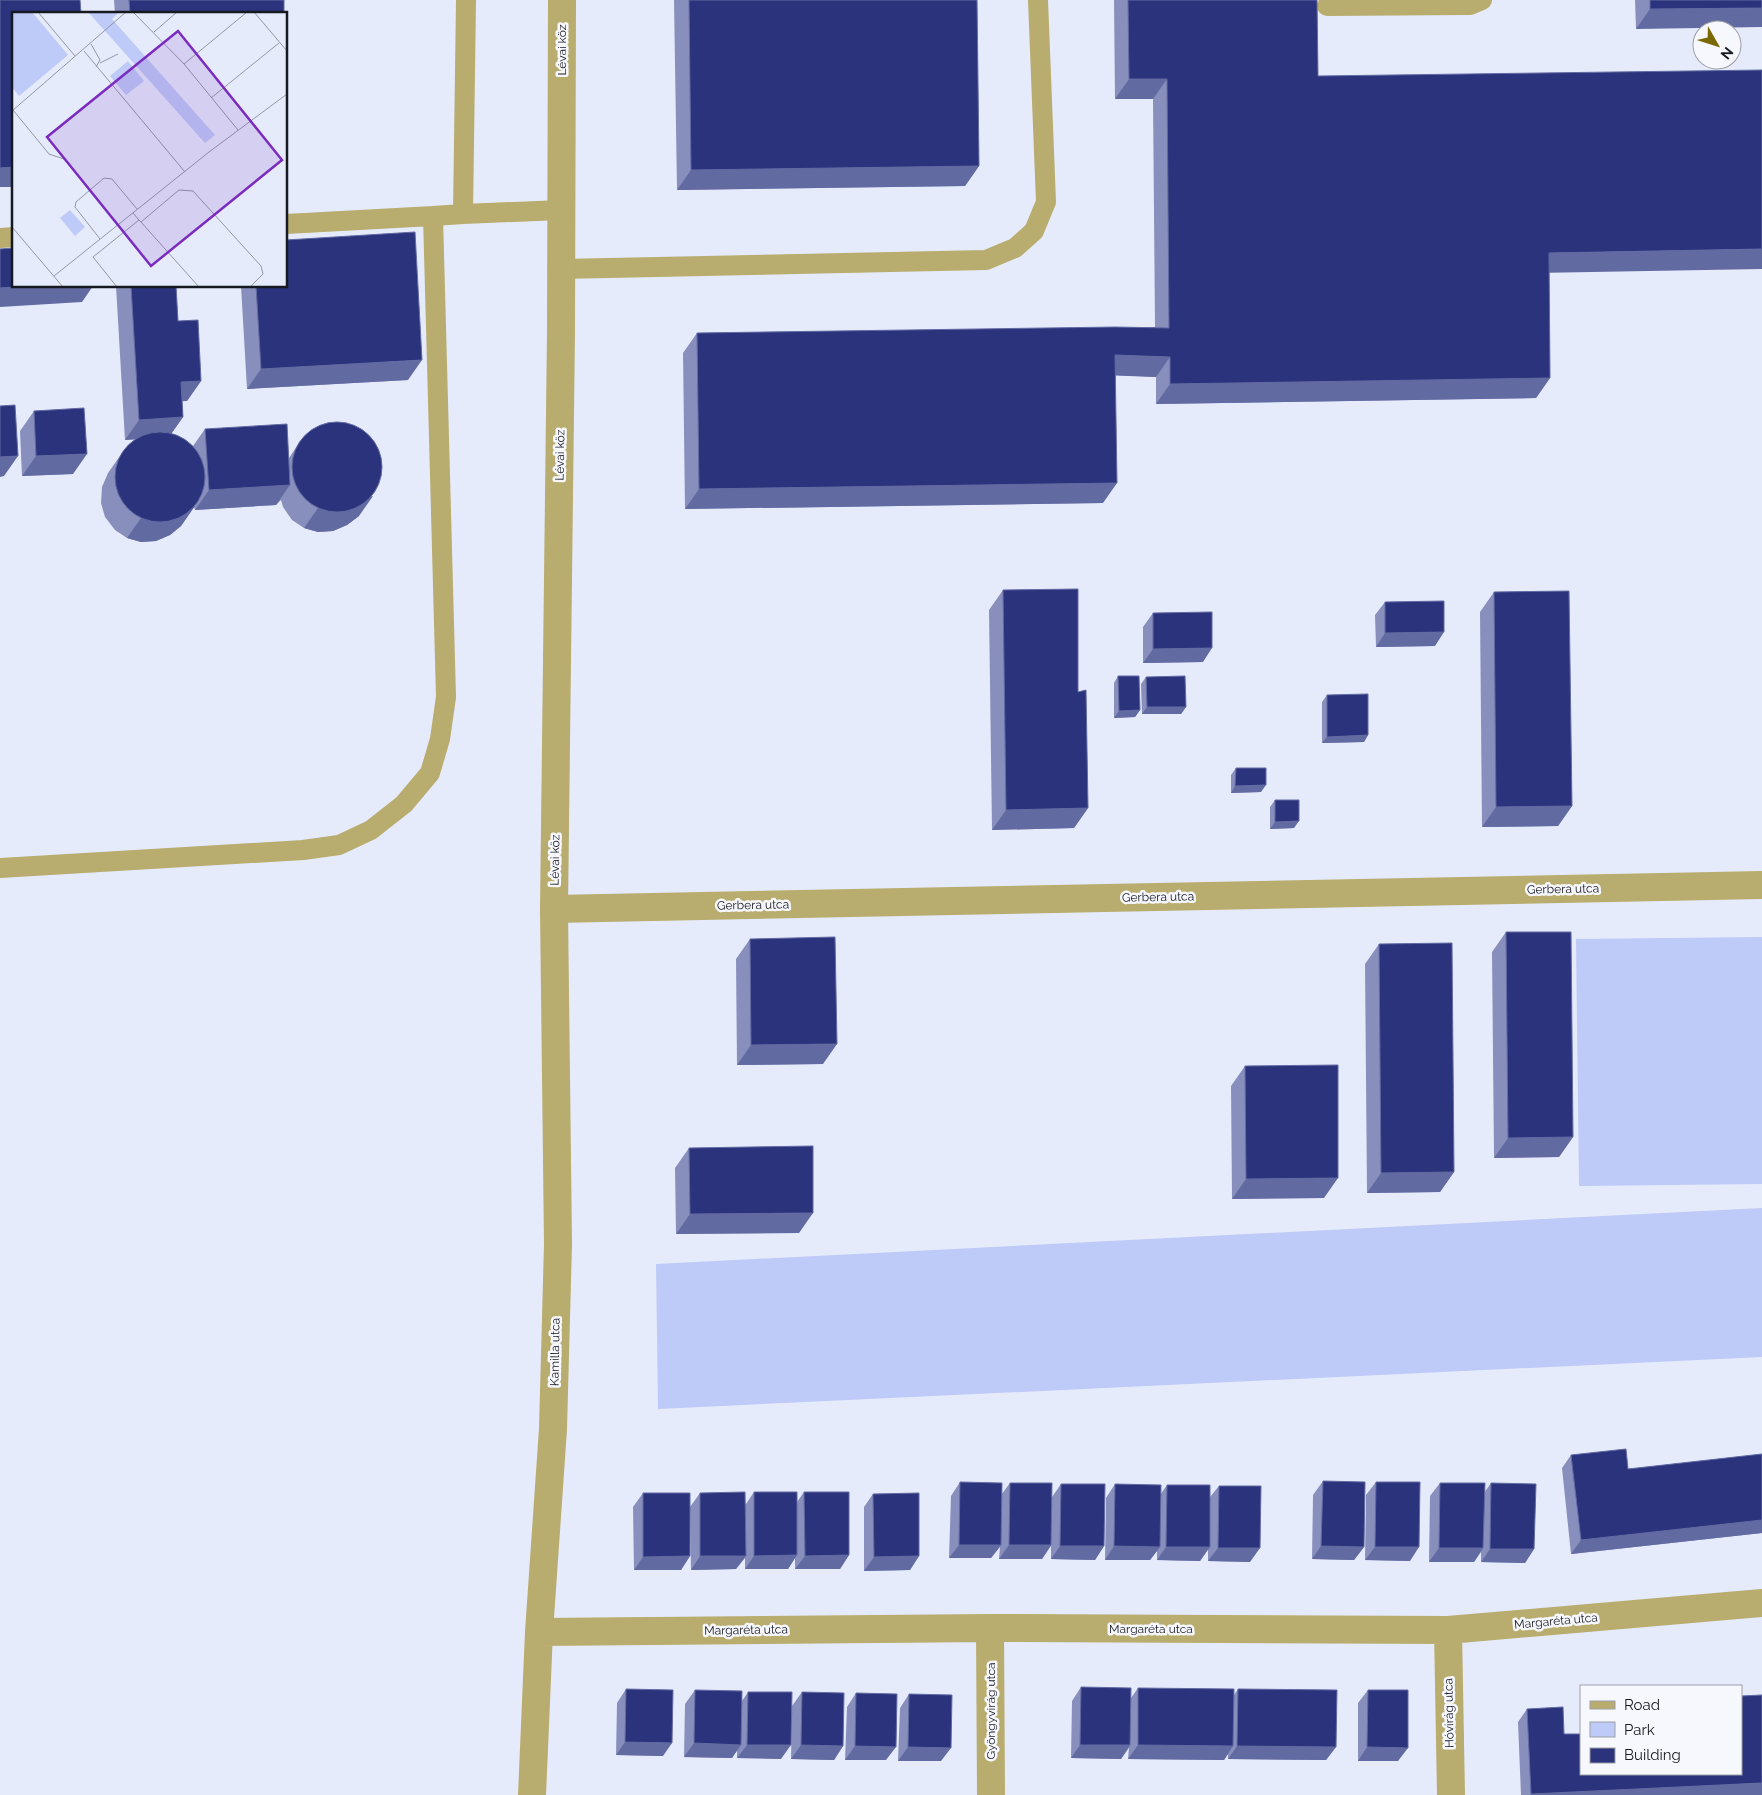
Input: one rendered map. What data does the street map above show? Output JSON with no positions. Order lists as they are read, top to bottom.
{
  "streets": {
    "street": [
      "Lévai köz",
      "Gerbera utca",
      "Kamilla utca",
      "Margaréta utca",
      "Gyöngyvirág utca",
      "Hóvirág utca"
    ]
  },
  "crossings": [
    ["Lévai köz", "Gerbera utca"],
    ["Lévai köz", "Kamilla utca"],
    ["Gerbera utca", "Kamilla utca"],
    ["Kamilla utca", "Margaréta utca"],
    ["Margaréta utca", "Gyöngyvirág utca"],
    ["Margaréta utca", "Hóvirág utca"]
  ],
  "legend": ["Road", "Park", "Building"],
  "north": "bottom right"
}
